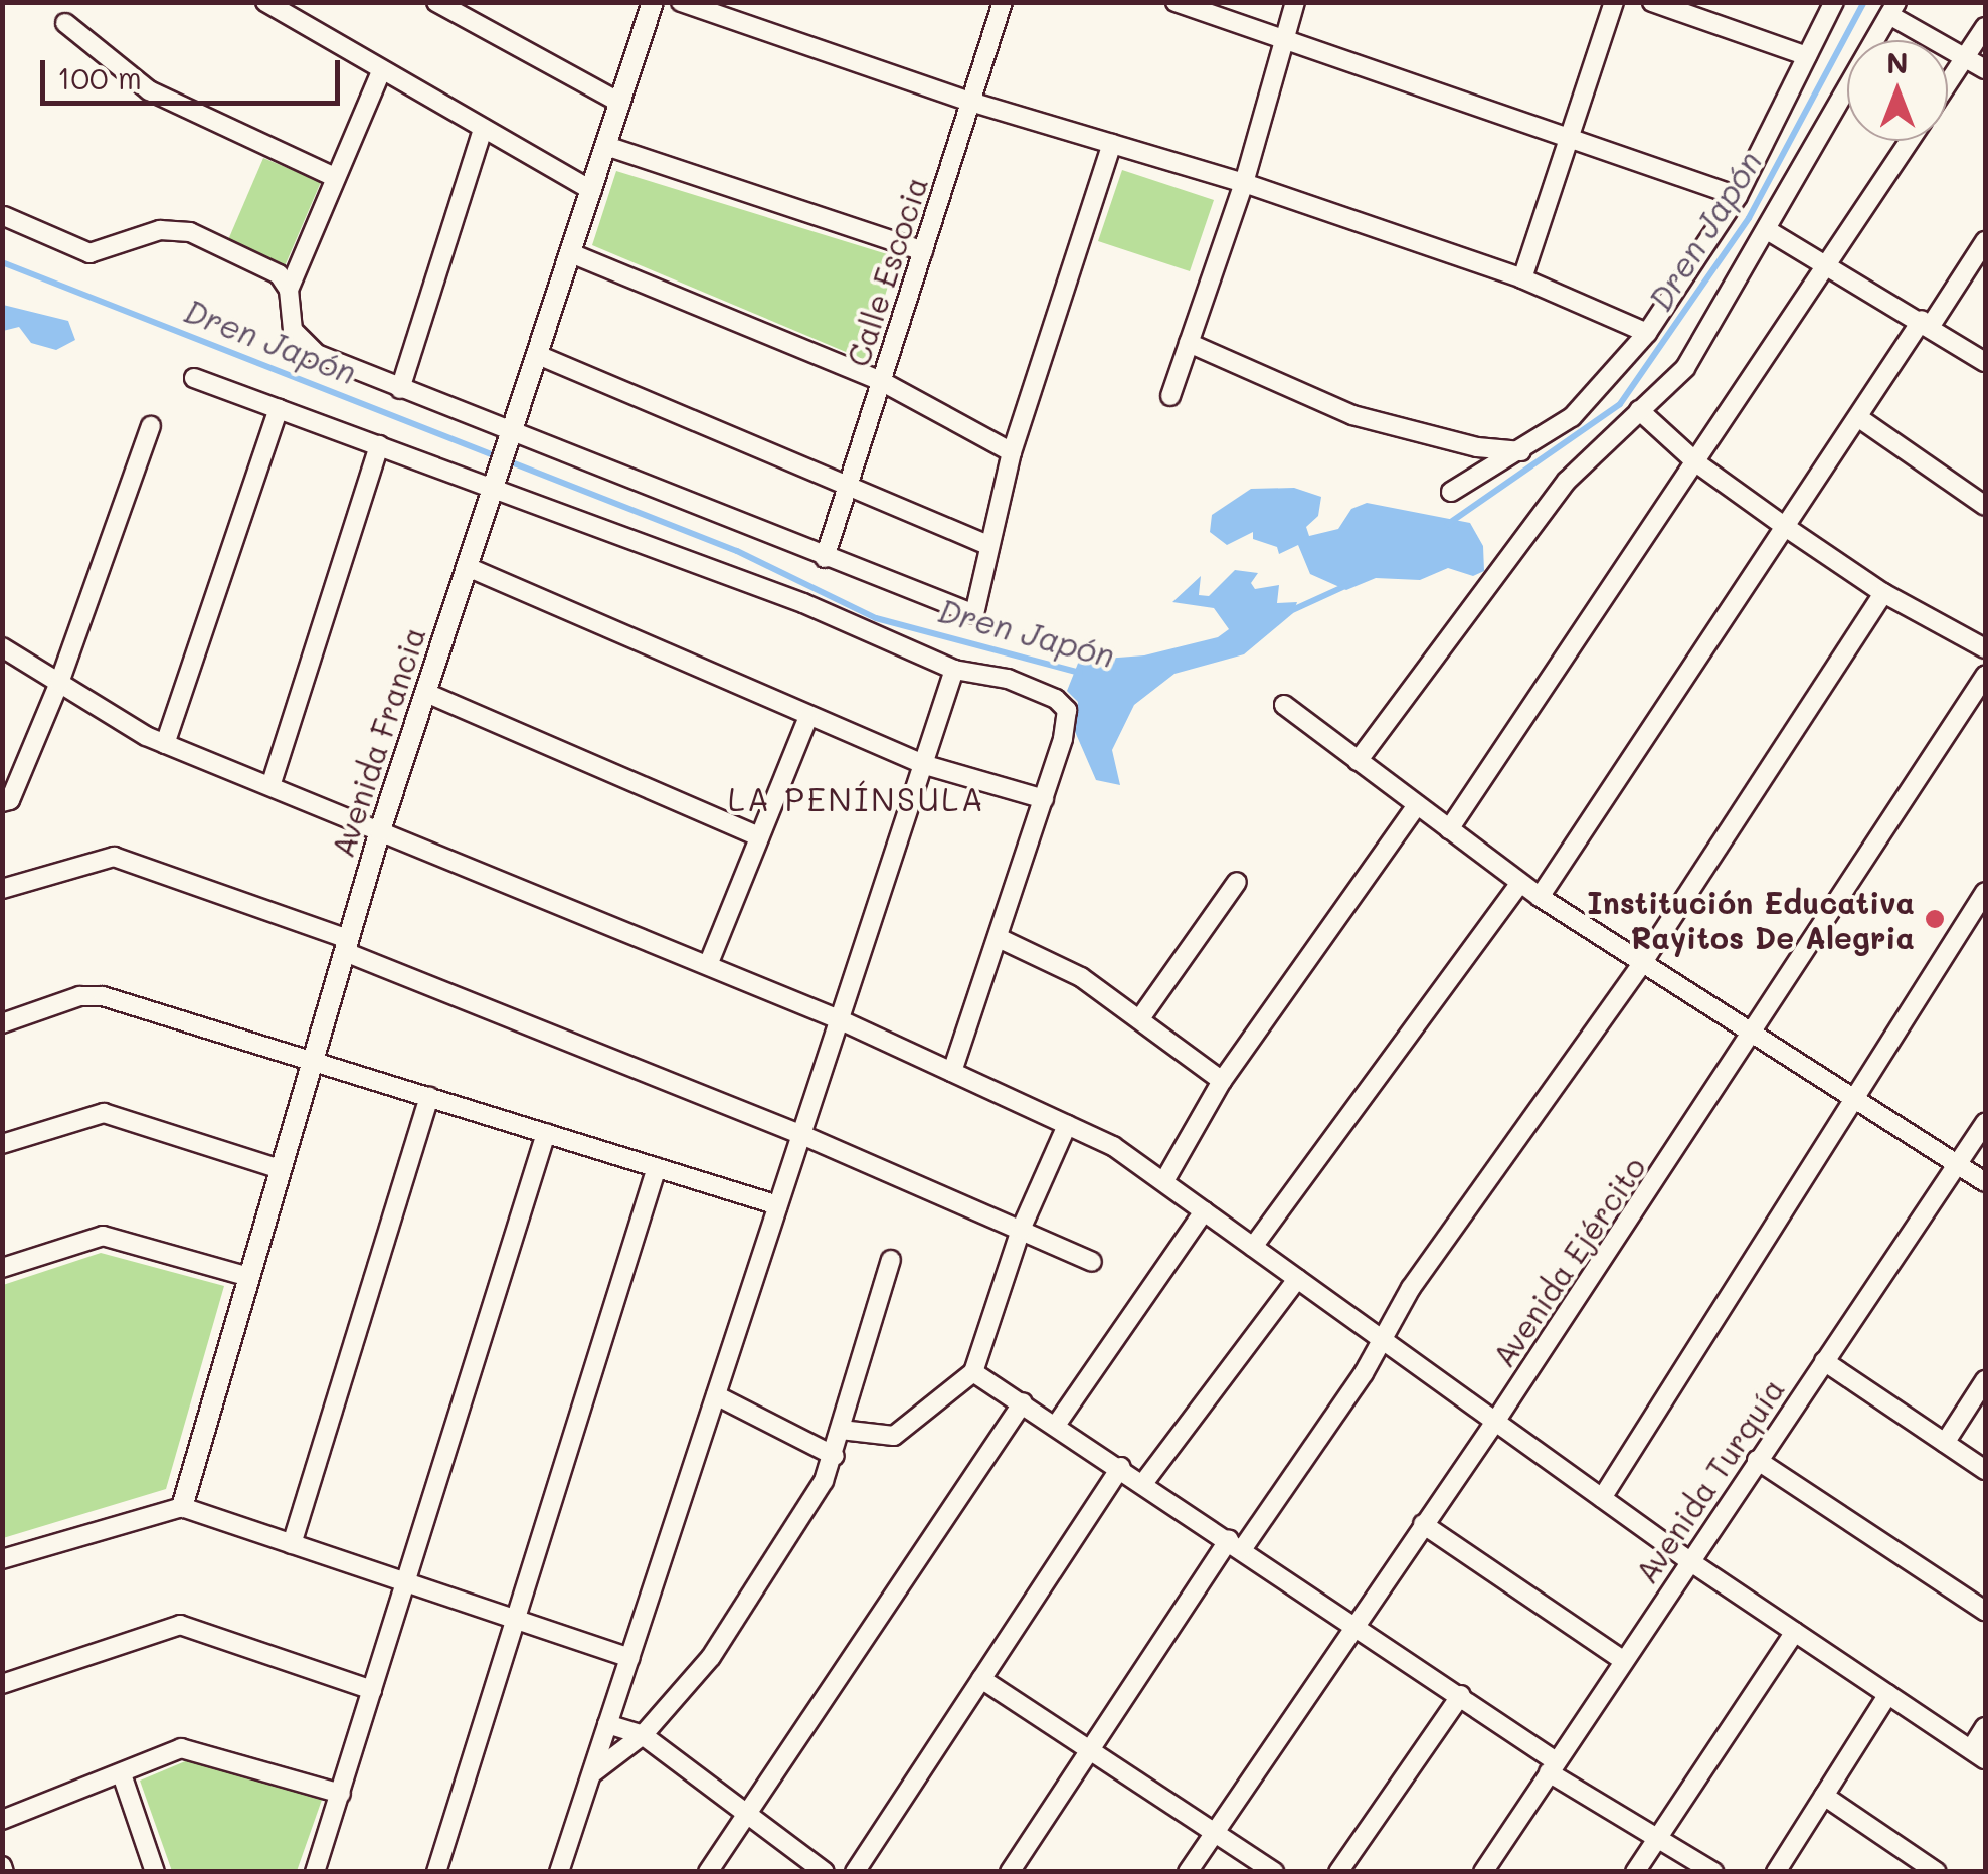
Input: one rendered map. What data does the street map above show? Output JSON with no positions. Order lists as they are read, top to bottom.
{
  "streets": {
    "street": [
      "Calle Escocia",
      "Avenida Francia",
      "Avenida Ejército",
      "Avenida Turquía"
    ]
  },
  "districts": ["LA PENÍNSULA"],
  "water": ["Dren Japón"],
  "places": ["Institución Educativa Rayitos De Alegria"],
  "scale_bar": "100 m",
  "north": "top"
}
